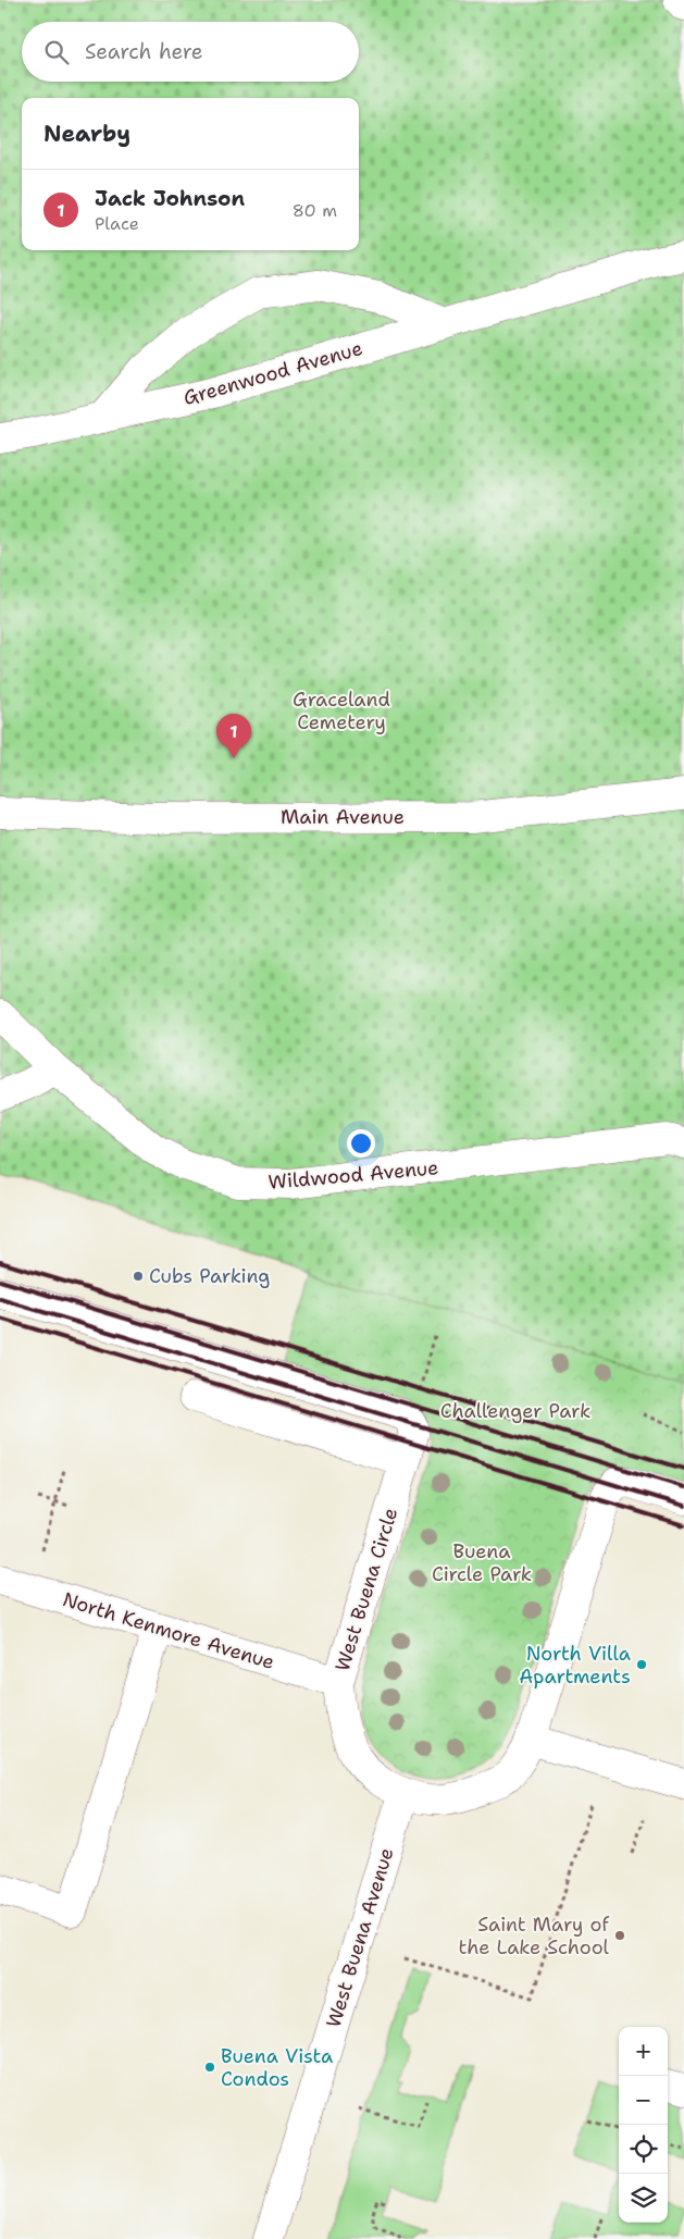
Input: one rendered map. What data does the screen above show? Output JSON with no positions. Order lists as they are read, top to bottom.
{
  "streets": {
    "street": [
      "Greenwood Avenue",
      "Main Avenue",
      "Wildwood Avenue",
      "West Buena Circle",
      "North Kenmore Avenue",
      "West Buena Avenue"
    ]
  },
  "crossings": [
    ["West Buena Circle", "North Kenmore Avenue"],
    ["West Buena Circle", "West Buena Avenue"]
  ],
  "parks": ["Graceland Cemetery", "Challenger Park", "Buena Circle Park"],
  "places": [
    "Cubs Parking",
    "North Villa Apartments",
    "Saint Mary of the Lake School",
    "Buena Vista Condos"
  ],
  "page": {
    "search": "Search here",
    "heading": "Nearby",
    "list": [
      {
        "mark": "1",
        "name": "Jack Johnson",
        "note": "Place",
        "value": "80 m"
      }
    ],
    "pins": "1",
    "map_buttons": ["+", "−"]
  }
}
